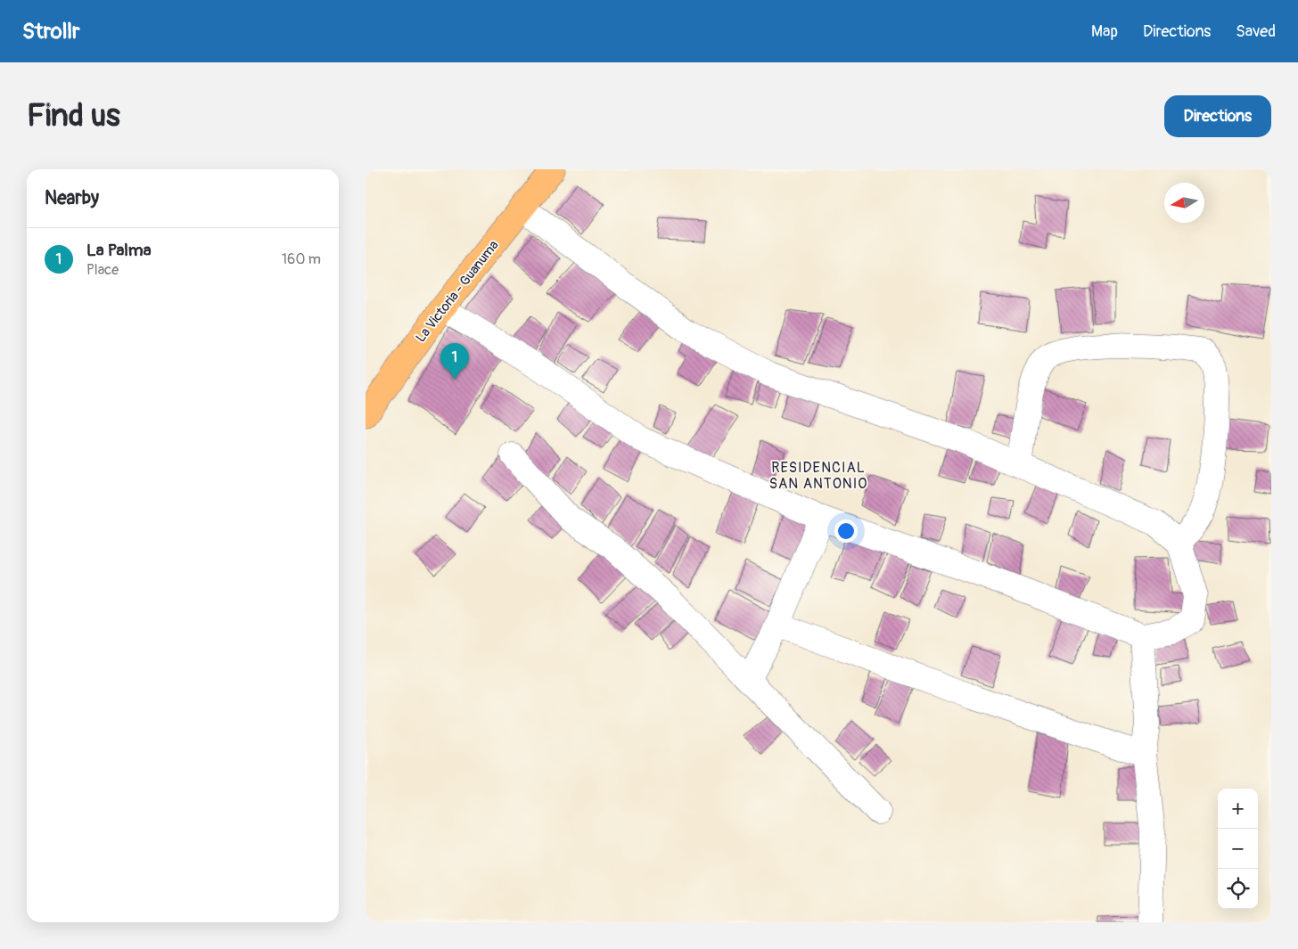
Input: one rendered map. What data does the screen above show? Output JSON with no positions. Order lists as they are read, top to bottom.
{
  "streets": {
    "main road": ["La Victoria - Guanuma"]
  },
  "districts": ["RESIDENCIAL SAN ANTONIO"],
  "north": "left",
  "page": {
    "header": "Strollr",
    "nav": ["Map", "Directions", "Saved"],
    "buttons": "Directions",
    "title": "Find us",
    "heading": "Nearby",
    "list": [
      {
        "mark": "1",
        "name": "La Palma",
        "note": "Place",
        "value": "160 m"
      }
    ],
    "pins": "1",
    "map_buttons": ["+", "−"]
  }
}
